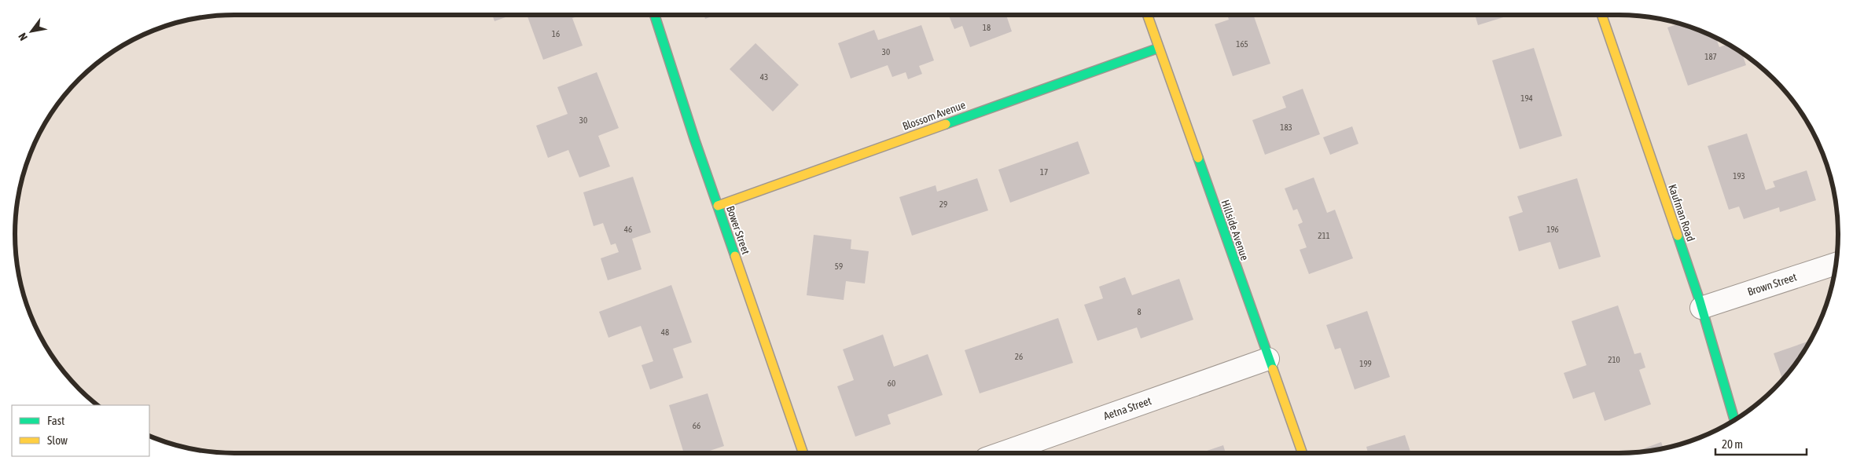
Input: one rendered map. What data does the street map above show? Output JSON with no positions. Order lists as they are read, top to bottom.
{
  "streets": {
    "street": [
      "Blossom Avenue",
      "Kaufman Road",
      "Bower Street",
      "Hillside Avenue",
      "Brown Street",
      "Aetna Street"
    ]
  },
  "crossings": [
    ["Blossom Avenue", "Bower Street"],
    ["Blossom Avenue", "Hillside Avenue"],
    ["Kaufman Road", "Brown Street"],
    ["Hillside Avenue", "Aetna Street"]
  ],
  "house_numbers": [
    "18",
    "16",
    "165",
    "30",
    "187",
    "43",
    "194",
    "30",
    "183",
    "17",
    "193",
    "29",
    "46",
    "196",
    "211",
    "59",
    "8",
    "48",
    "26",
    "210",
    "199",
    "60",
    "66"
  ],
  "legend": ["Fast", "Slow"],
  "scale_bar": "20 m",
  "north": "bottom left"
}
